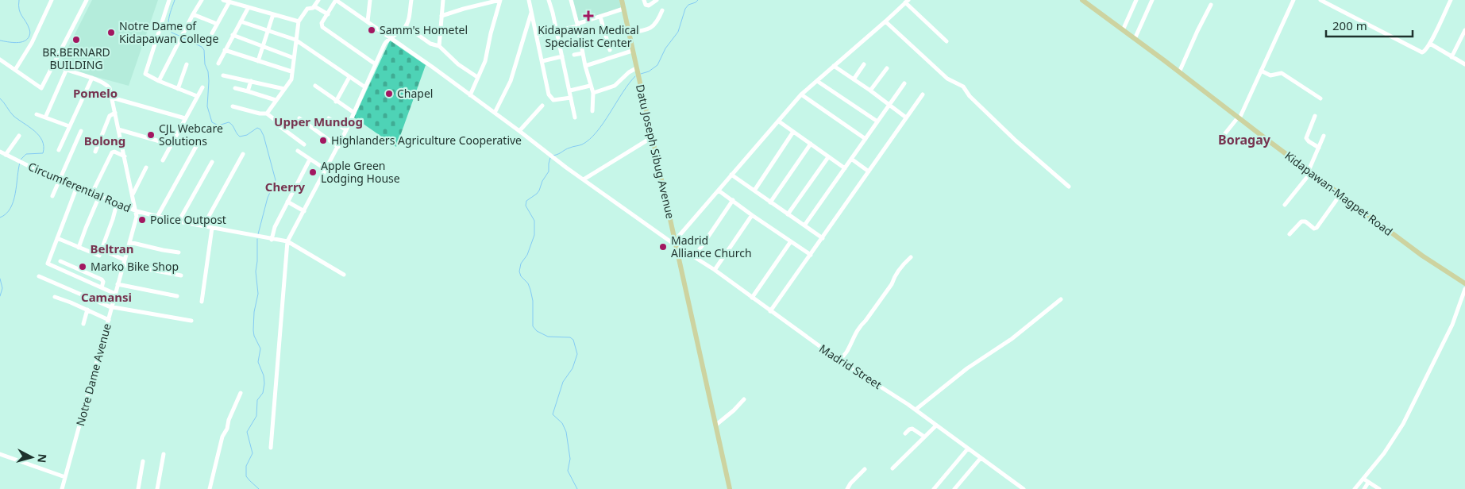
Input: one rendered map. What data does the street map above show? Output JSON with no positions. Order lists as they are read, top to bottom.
{
  "streets": {
    "main road": ["Datu Joseph Sibug Avenue", "Kidapawan-Magpet Road"],
    "street": ["Circumferential Road", "Madrid Street", "Notre Dame Avenue"]
  },
  "crossings": [
    ["Datu Joseph Sibug Avenue", "Madrid Street"],
    ["Circumferential Road", "Notre Dame Avenue"]
  ],
  "districts": [
    "Pomelo",
    "Upper Mundog",
    "Boragay",
    "Bolong",
    "Cherry",
    "Beltran",
    "Camansi"
  ],
  "places": {
    "health": ["Kidapawan Medical Specialist Center"],
    "other": [
      "Samm's Hometel",
      "Notre Dame of Kidapawan College",
      "BR.BERNARD BUILDING",
      "Chapel",
      "CJL Webcare Solutions",
      "Highlanders Agriculture Cooperative",
      "Apple Green Lodging House",
      "Police Outpost",
      "Madrid Alliance Church",
      "Marko Bike Shop"
    ]
  },
  "scale_bar": "200 m",
  "north": "right"
}
